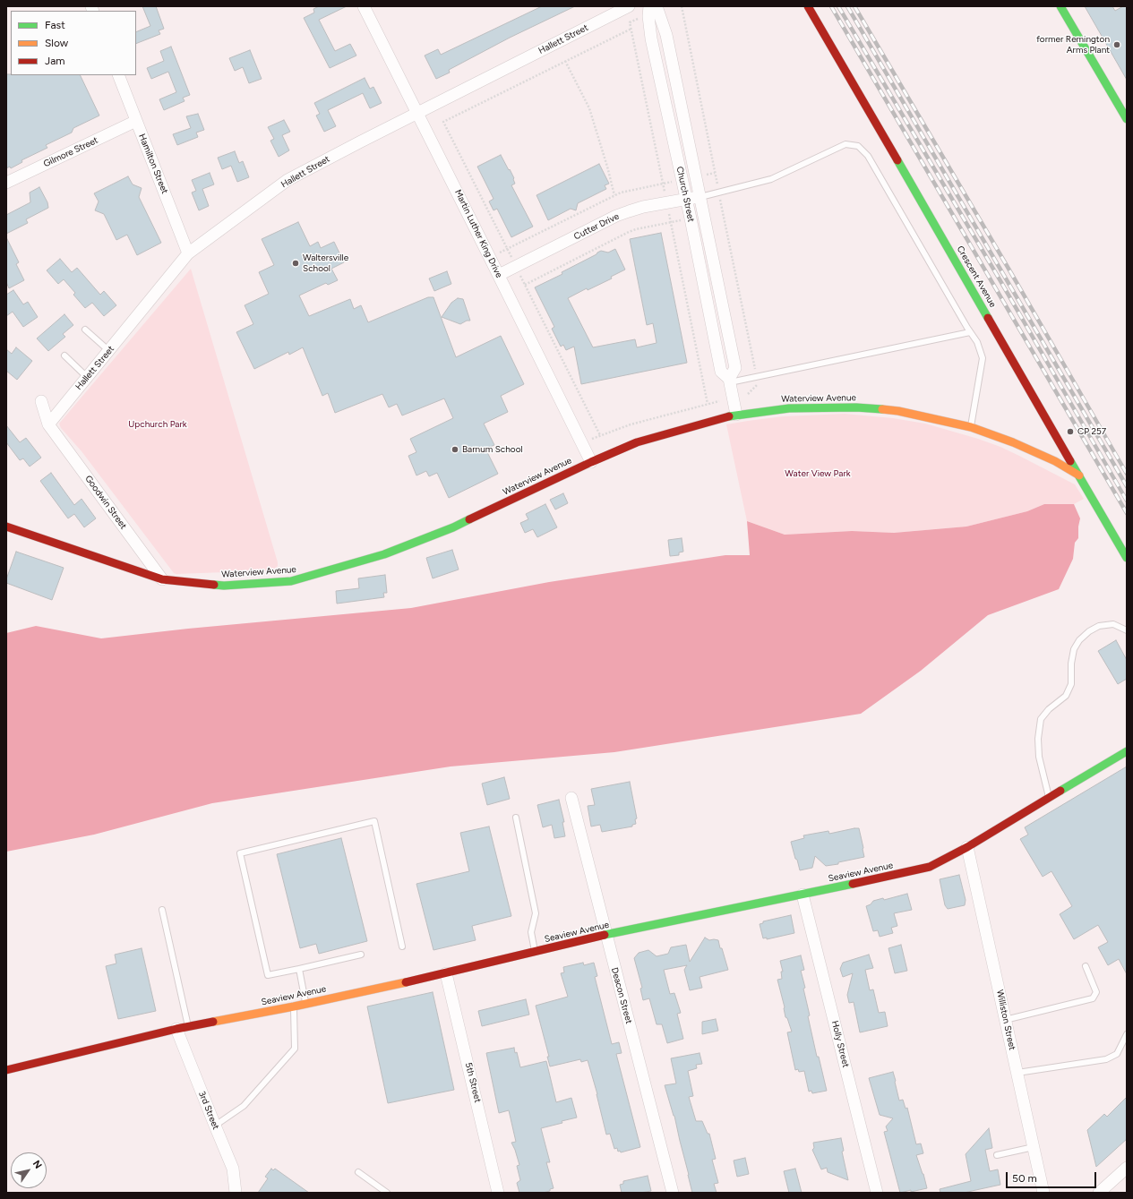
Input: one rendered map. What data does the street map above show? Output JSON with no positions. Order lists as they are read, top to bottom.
{
  "streets": {
    "street": [
      "Hallett Street",
      "Gilmore Street",
      "Hamilton Street",
      "Church Street",
      "Cutter Drive",
      "Martin Luther King Drive",
      "Crescent Avenue",
      "Waterview Avenue",
      "Goodwin Street",
      "Seaview Avenue",
      "Deacon Street",
      "Williston Street",
      "Holly Street",
      "5th Street",
      "3rd Street"
    ]
  },
  "crossings": [
    ["Hallett Street", "Hamilton Street"],
    ["Hallett Street", "Martin Luther King Drive"],
    ["Hallett Street", "Goodwin Street"],
    ["Gilmore Street", "Hamilton Street"],
    ["Church Street", "Cutter Drive"],
    ["Church Street", "Waterview Avenue"],
    ["Cutter Drive", "Martin Luther King Drive"],
    ["Martin Luther King Drive", "Waterview Avenue"],
    ["Crescent Avenue", "Waterview Avenue"],
    ["Waterview Avenue", "Goodwin Street"],
    ["Seaview Avenue", "Deacon Street"],
    ["Seaview Avenue", "Williston Street"],
    ["Seaview Avenue", "Holly Street"],
    ["Seaview Avenue", "5th Street"],
    ["Seaview Avenue", "3rd Street"]
  ],
  "parks": ["Upchurch Park", "Water View Park"],
  "places": [
    "former Remington Arms Plant",
    "Waltersville School",
    "CP 257",
    "Barnum School"
  ],
  "legend": ["Fast", "Slow", "Jam"],
  "scale_bar": "50 m",
  "north": "top right"
}
